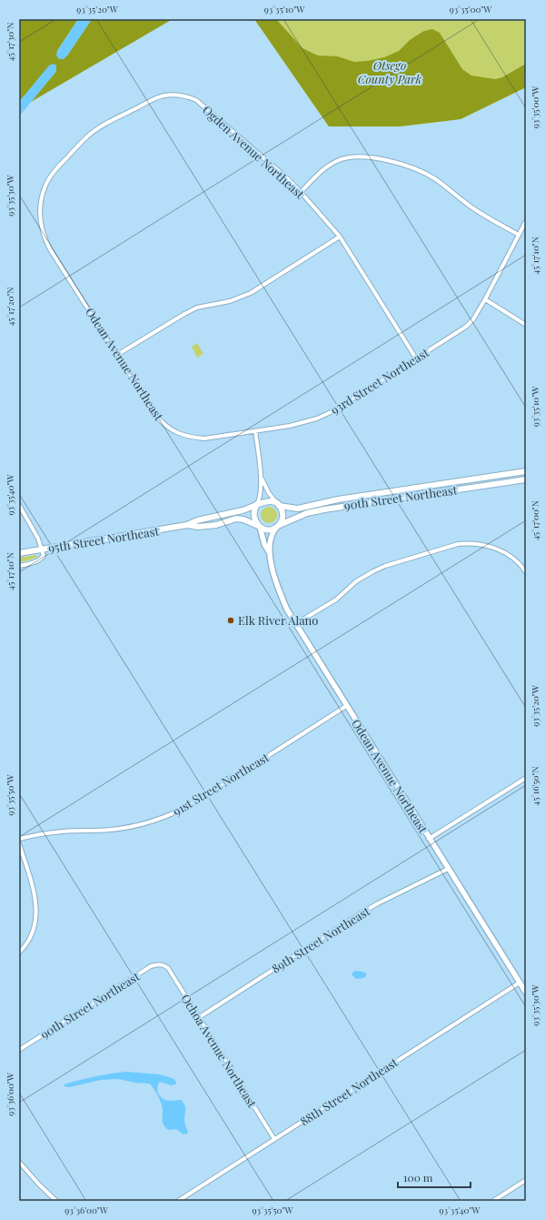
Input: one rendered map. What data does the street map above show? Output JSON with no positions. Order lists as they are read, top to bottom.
{
  "streets": {
    "main road": ["90th Street Northeast", "95th Street Northeast"],
    "street": [
      "Ogden Avenue Northeast",
      "Odean Avenue Northeast",
      "93rd Street Northeast",
      "91st Street Northeast",
      "89th Street Northeast",
      "Ochoa Avenue Northeast",
      "88th Street Northeast"
    ]
  },
  "crossings": [
    ["Ogden Avenue Northeast", "Odean Avenue Northeast"],
    ["Ogden Avenue Northeast", "93rd Street Northeast"],
    ["Odean Avenue Northeast", "93rd Street Northeast"],
    ["Odean Avenue Northeast", "90th Street Northeast"],
    ["Odean Avenue Northeast", "91st Street Northeast"],
    ["Odean Avenue Northeast", "89th Street Northeast"],
    ["Odean Avenue Northeast", "88th Street Northeast"],
    ["90th Street Northeast", "Ochoa Avenue Northeast"],
    ["89th Street Northeast", "Ochoa Avenue Northeast"],
    ["Ochoa Avenue Northeast", "88th Street Northeast"]
  ],
  "parks": ["Otsego County Park"],
  "places": ["Elk River Alano"],
  "scale_bar": "100 m",
  "coordinates": [
    "93°35'20\"W",
    "93°35'10\"W",
    "93°35'00\"W",
    "45°17'30\"N",
    "93°35'30\"W",
    "45°17'10\"N",
    "45°17'20\"N",
    "93°35'40\"W",
    "45°17'00\"N",
    "45°16'50\"N",
    "93°35'50\"W",
    "93°36'00\"W"
  ]
}
